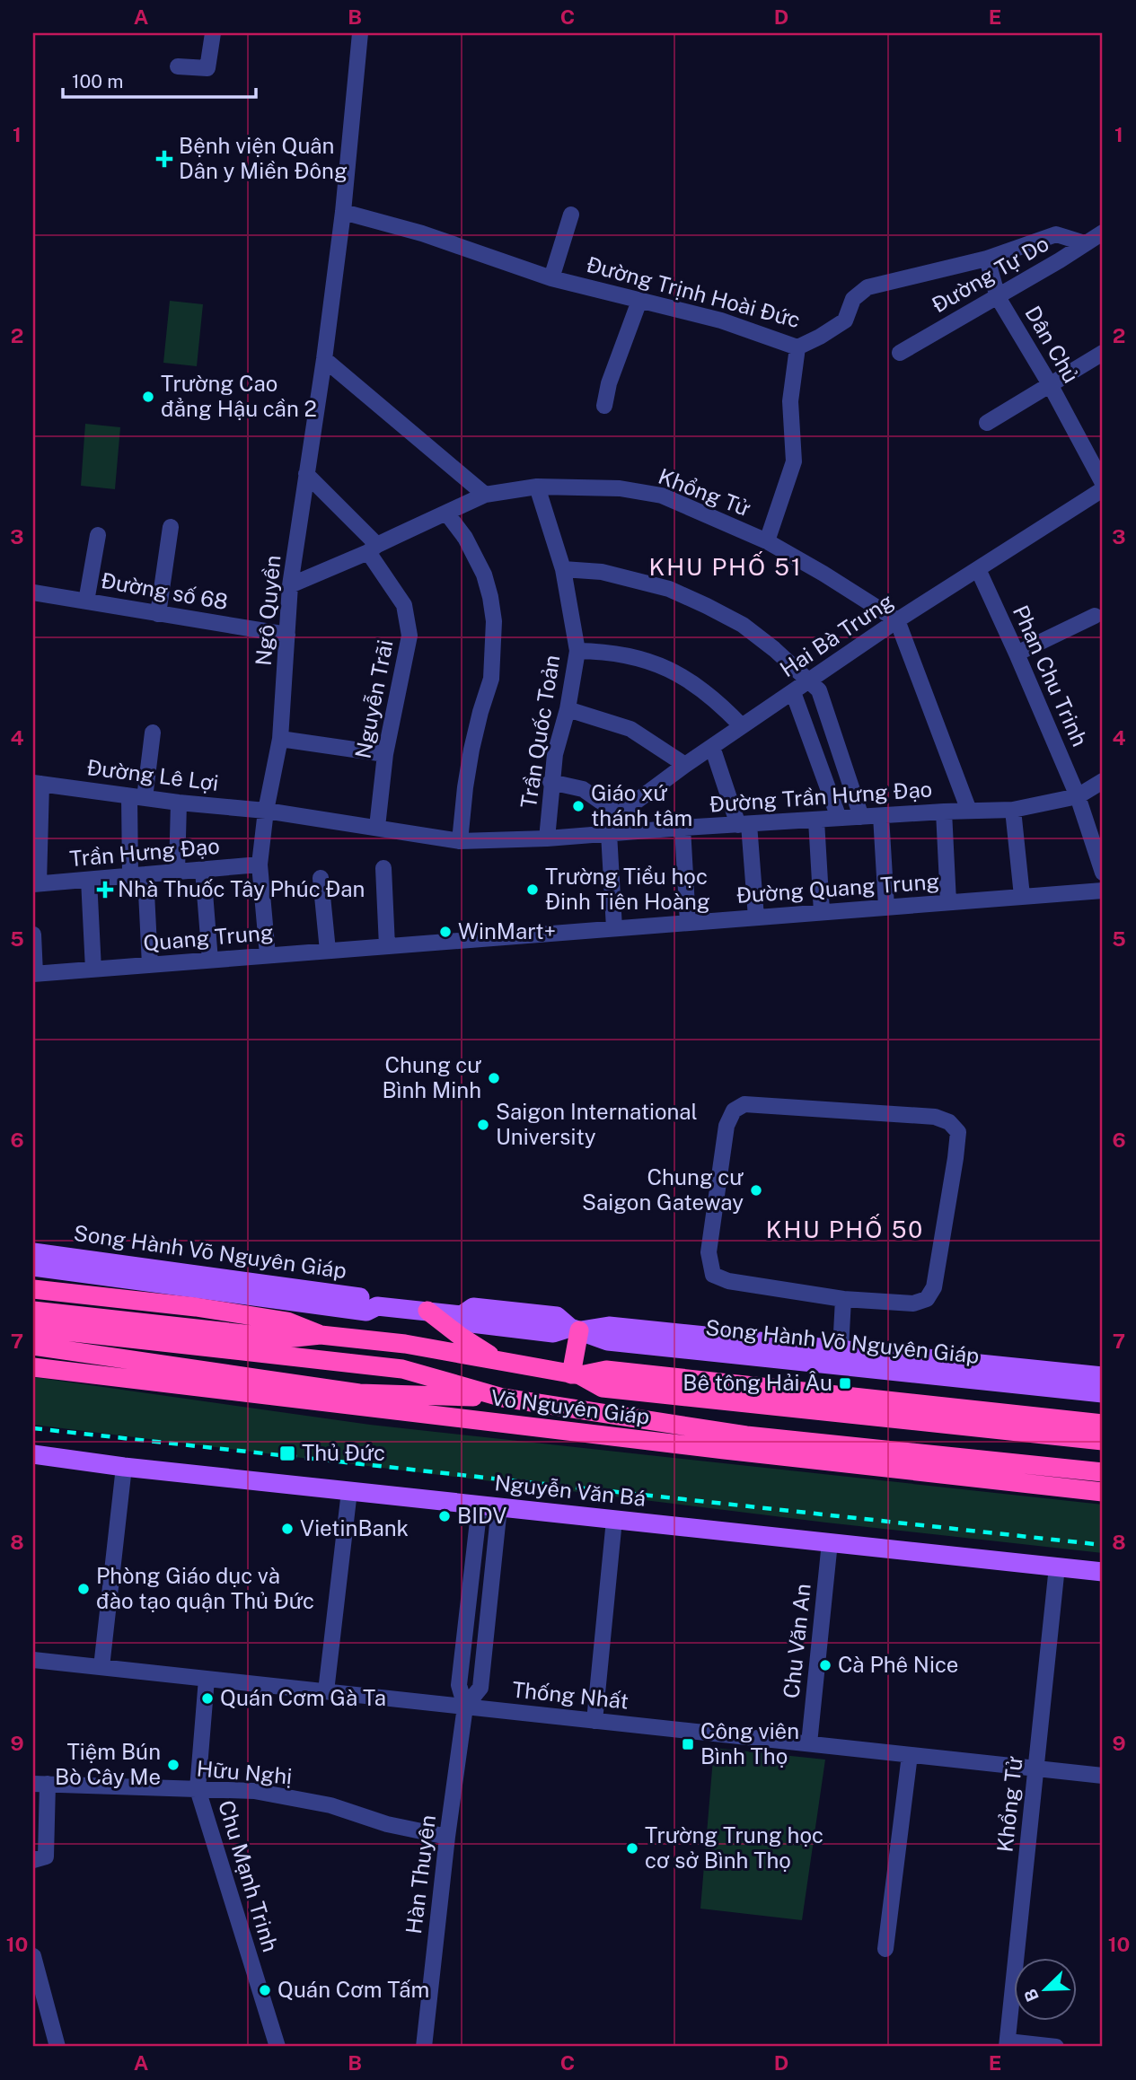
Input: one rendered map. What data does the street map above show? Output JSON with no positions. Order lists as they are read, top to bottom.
{
  "streets": {
    "highway": ["Võ Nguyên Giáp"],
    "main road": ["Song Hành Võ Nguyên Giáp", "Nguyễn Văn Bá"],
    "street": [
      "Đường Tự Do",
      "Đường Trịnh Hoài Đức",
      "Dân Chủ",
      "Khổng Tử",
      "Đường số 68",
      "Ngô Quyền",
      "Hai Bà Trưng",
      "Phan Chu Trinh",
      "Nguyễn Trãi",
      "Trần Quốc Toản",
      "Đường Lê Lợi",
      "Đường Trần Hưng Đạo",
      "Trần Hưng Đạo",
      "Đường Quang Trung",
      "Quang Trung",
      "Chu Văn An",
      "Thống Nhất",
      "Hữu Nghị",
      "Hàn Thuyên",
      "Chu Mạnh Trinh"
    ]
  },
  "crossings": [
    ["Đường Tự Do", "Đường Trịnh Hoài Đức"],
    ["Đường Tự Do", "Dân Chủ"],
    ["Đường Trịnh Hoài Đức", "Dân Chủ"],
    ["Đường Trịnh Hoài Đức", "Ngô Quyền"],
    ["Khổng Tử", "Ngô Quyền"],
    ["Khổng Tử", "Hai Bà Trưng"],
    ["Khổng Tử", "Nguyễn Trãi"],
    ["Khổng Tử", "Trần Quốc Toản"],
    ["Khổng Tử", "Nguyễn Văn Bá"],
    ["Khổng Tử", "Thống Nhất"],
    ["Đường số 68", "Ngô Quyền"],
    ["Ngô Quyền", "Nguyễn Trãi"],
    ["Ngô Quyền", "Đường Lê Lợi"],
    ["Ngô Quyền", "Đường Trần Hưng Đạo"],
    ["Ngô Quyền", "Trần Hưng Đạo"],
    ["Ngô Quyền", "Quang Trung"],
    ["Hai Bà Trưng", "Phan Chu Trinh"],
    ["Hai Bà Trưng", "Đường Trần Hưng Đạo"],
    ["Phan Chu Trinh", "Đường Trần Hưng Đạo"],
    ["Nguyễn Trãi", "Đường Trần Hưng Đạo"],
    ["Trần Quốc Toản", "Đường Trần Hưng Đạo"],
    ["Đường Lê Lợi", "Đường Trần Hưng Đạo"],
    ["Đường Quang Trung", "Quang Trung"],
    ["Nguyễn Văn Bá", "Chu Văn An"],
    ["Nguyễn Văn Bá", "Hàn Thuyên"],
    ["Chu Văn An", "Thống Nhất"],
    ["Thống Nhất", "Hàn Thuyên"],
    ["Thống Nhất", "Chu Mạnh Trinh"],
    ["Hữu Nghị", "Hàn Thuyên"],
    ["Hữu Nghị", "Chu Mạnh Trinh"]
  ],
  "districts": ["KHU PHỐ 51", "KHU PHỐ 50"],
  "places": {
    "health": ["Bệnh viện Quân Dân y Miền Đông", "Nhà Thuốc Tây Phúc Đan"],
    "other": [
      "Trường Cao đẳng Hậu cần 2",
      "Giáo xứ thánh tâm",
      "Trường Tiểu học Đinh Tiên Hoàng",
      "WinMart+",
      "Chung cư Bình Minh",
      "Saigon International University",
      "Chung cư Saigon Gateway",
      "BIDV",
      "VietinBank",
      "Phòng Giáo dục và đào tạo quận Thủ Đức",
      "Cà Phê Nice",
      "Quán Cơm Gà Ta",
      "Tiệm Bún Bò Cây Me",
      "Trường Trung học cơ sở Bình Thọ",
      "Quán Cơm Tấm"
    ],
    "transit": ["Bê tông Hải Âu", "Thủ Đức", "Công viên Bình Thọ"]
  },
  "scale_bar": "100 m",
  "north": "bottom left",
  "grid": {
    "columns": [
      "A",
      "B",
      "C",
      "D",
      "E"
    ],
    "rows": [
      "1",
      "2",
      "3",
      "4",
      "5",
      "6",
      "7",
      "8",
      "9",
      "10"
    ]
  }
}
